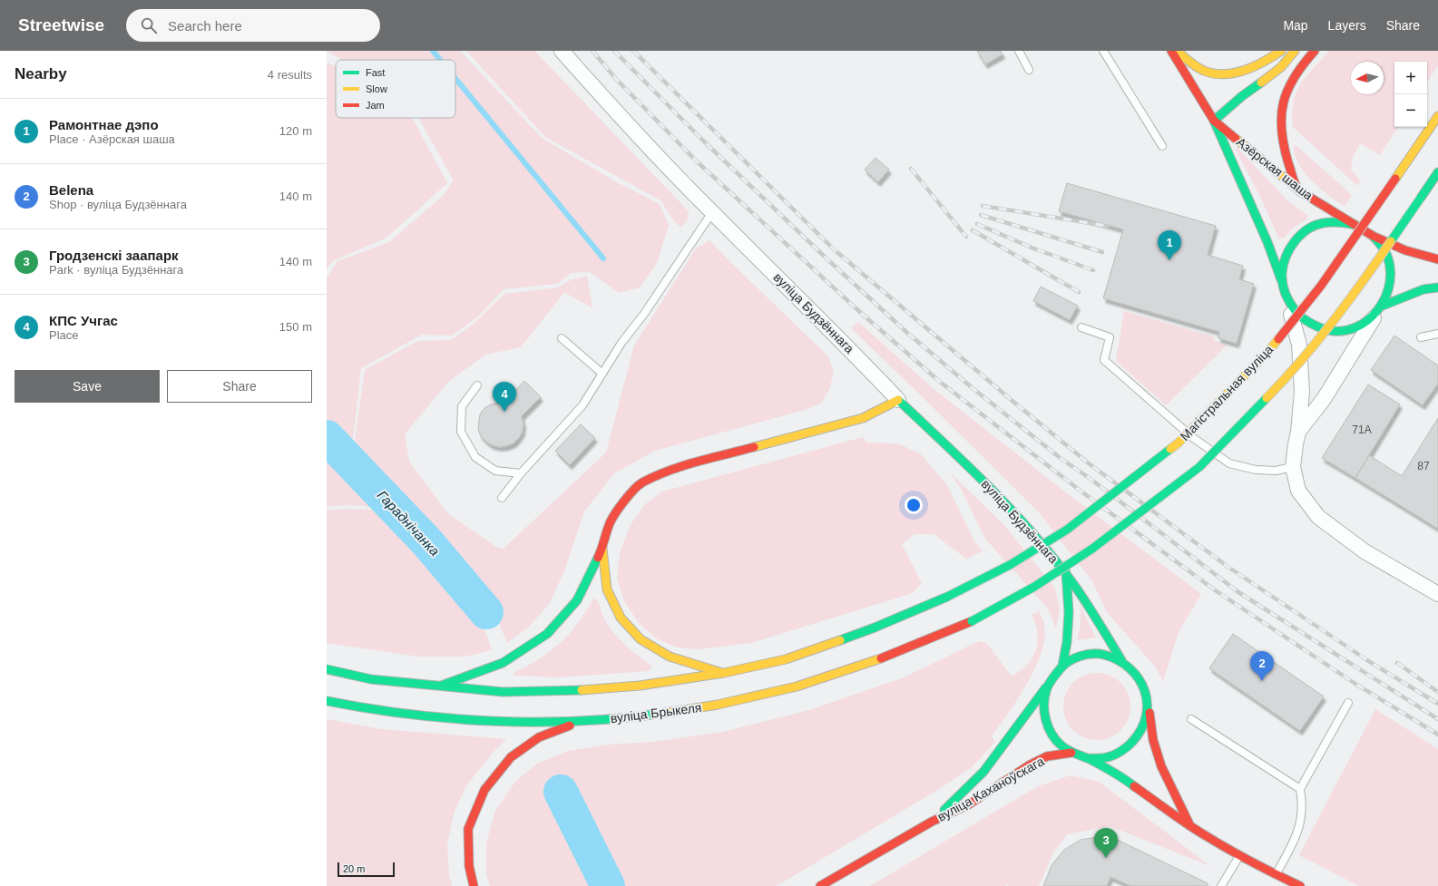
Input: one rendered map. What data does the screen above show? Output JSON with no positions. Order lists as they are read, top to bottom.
{
  "streets": {
    "main road": [
      "Азёрская шаша",
      "вуліца Будзённага",
      "Магістральная вуліца",
      "вуліца Брыкеля",
      "вуліца Каханоўскага"
    ]
  },
  "crossings": [
    ["вуліца Будзённага", "вуліца Каханоўскага"]
  ],
  "water": ["Гараднічанка"],
  "house_numbers": ["71А", "87"],
  "legend": ["Fast", "Slow", "Jam"],
  "scale_bar": "20 m",
  "north": "left",
  "page": {
    "header": "Streetwise",
    "search": "Search here",
    "nav": ["Map", "Layers", "Share"],
    "heading": ["Nearby", "4 results"],
    "map_buttons": ["+", "−"],
    "list": [
      {
        "mark": "1",
        "name": "Рамонтнае дэпо",
        "note": "Place · Азёрская шаша",
        "value": "120 m"
      },
      {
        "mark": "2",
        "name": "Belena",
        "note": "Shop · вуліца Будзённага",
        "value": "140 m"
      },
      {
        "mark": "3",
        "name": "Гродзенскі заапарк",
        "note": "Park · вуліца Будзённага",
        "value": "140 m"
      },
      {
        "mark": "4",
        "name": "КПС Учгас",
        "note": "Place",
        "value": "150 m"
      }
    ],
    "pins": [
      "1",
      "4",
      "2",
      "3"
    ],
    "buttons": ["Save", "Share"],
    "scale": "20 m"
  }
}
